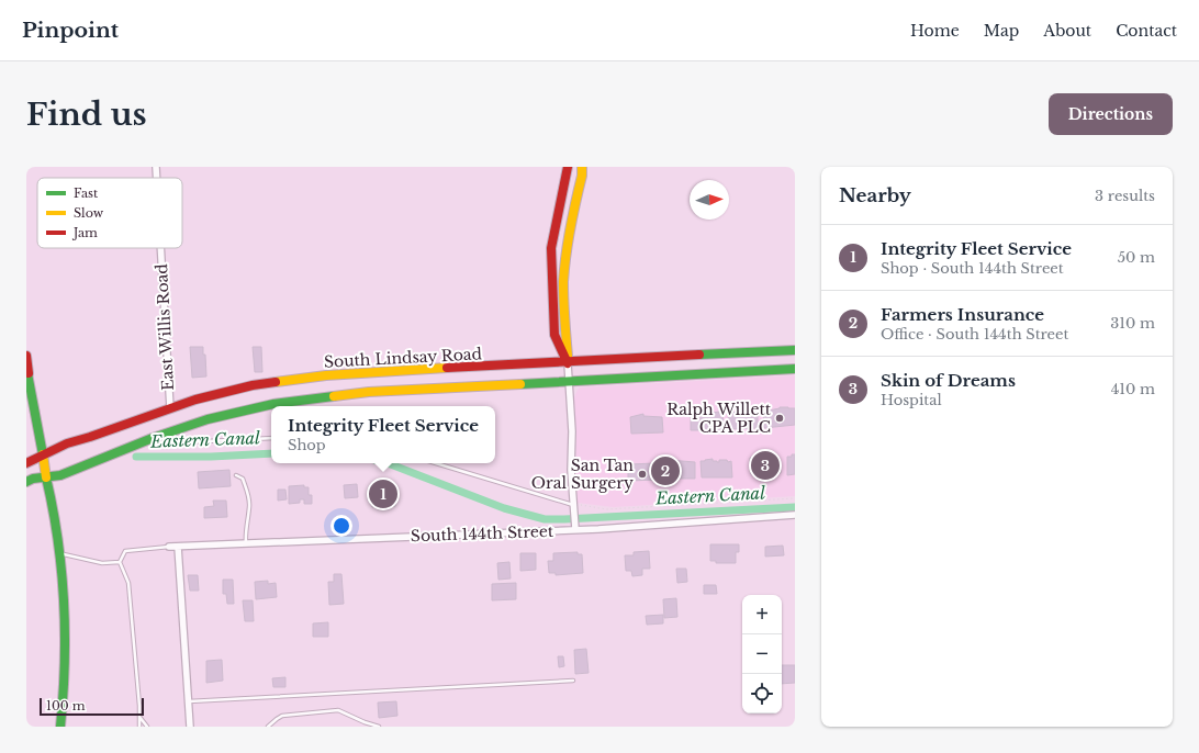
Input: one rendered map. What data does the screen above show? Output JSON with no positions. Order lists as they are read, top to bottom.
{
  "streets": {
    "main road": ["South Lindsay Road"],
    "street": ["East Willis Road", "South 144th Street"]
  },
  "crossings": [
    ["East Willis Road", "South Lindsay Road"]
  ],
  "water": ["Eastern Canal"],
  "places": ["Ralph Willett CPA PLC", "San Tan Oral Surgery"],
  "legend": ["Fast", "Slow", "Jam"],
  "scale_bar": "100 m",
  "north": "right",
  "page": {
    "header": "Pinpoint",
    "nav": [
      "Home",
      "Map",
      "About",
      "Contact"
    ],
    "buttons": "Directions",
    "title": "Find us",
    "heading": ["Nearby", "3 results"],
    "list": [
      {
        "mark": "1",
        "name": "Integrity Fleet Service",
        "note": "Shop · South 144th Street",
        "value": "50 m"
      },
      {
        "mark": "2",
        "name": "Farmers Insurance",
        "note": "Office · South 144th Street",
        "value": "310 m"
      },
      {
        "mark": "3",
        "name": "Skin of Dreams",
        "note": "Hospital",
        "value": "410 m"
      }
    ],
    "popup": ["Integrity Fleet Service", "Shop"],
    "pins": ["3", "2", "1"],
    "map_buttons": ["+", "−"],
    "scale": "100 m"
  }
}
